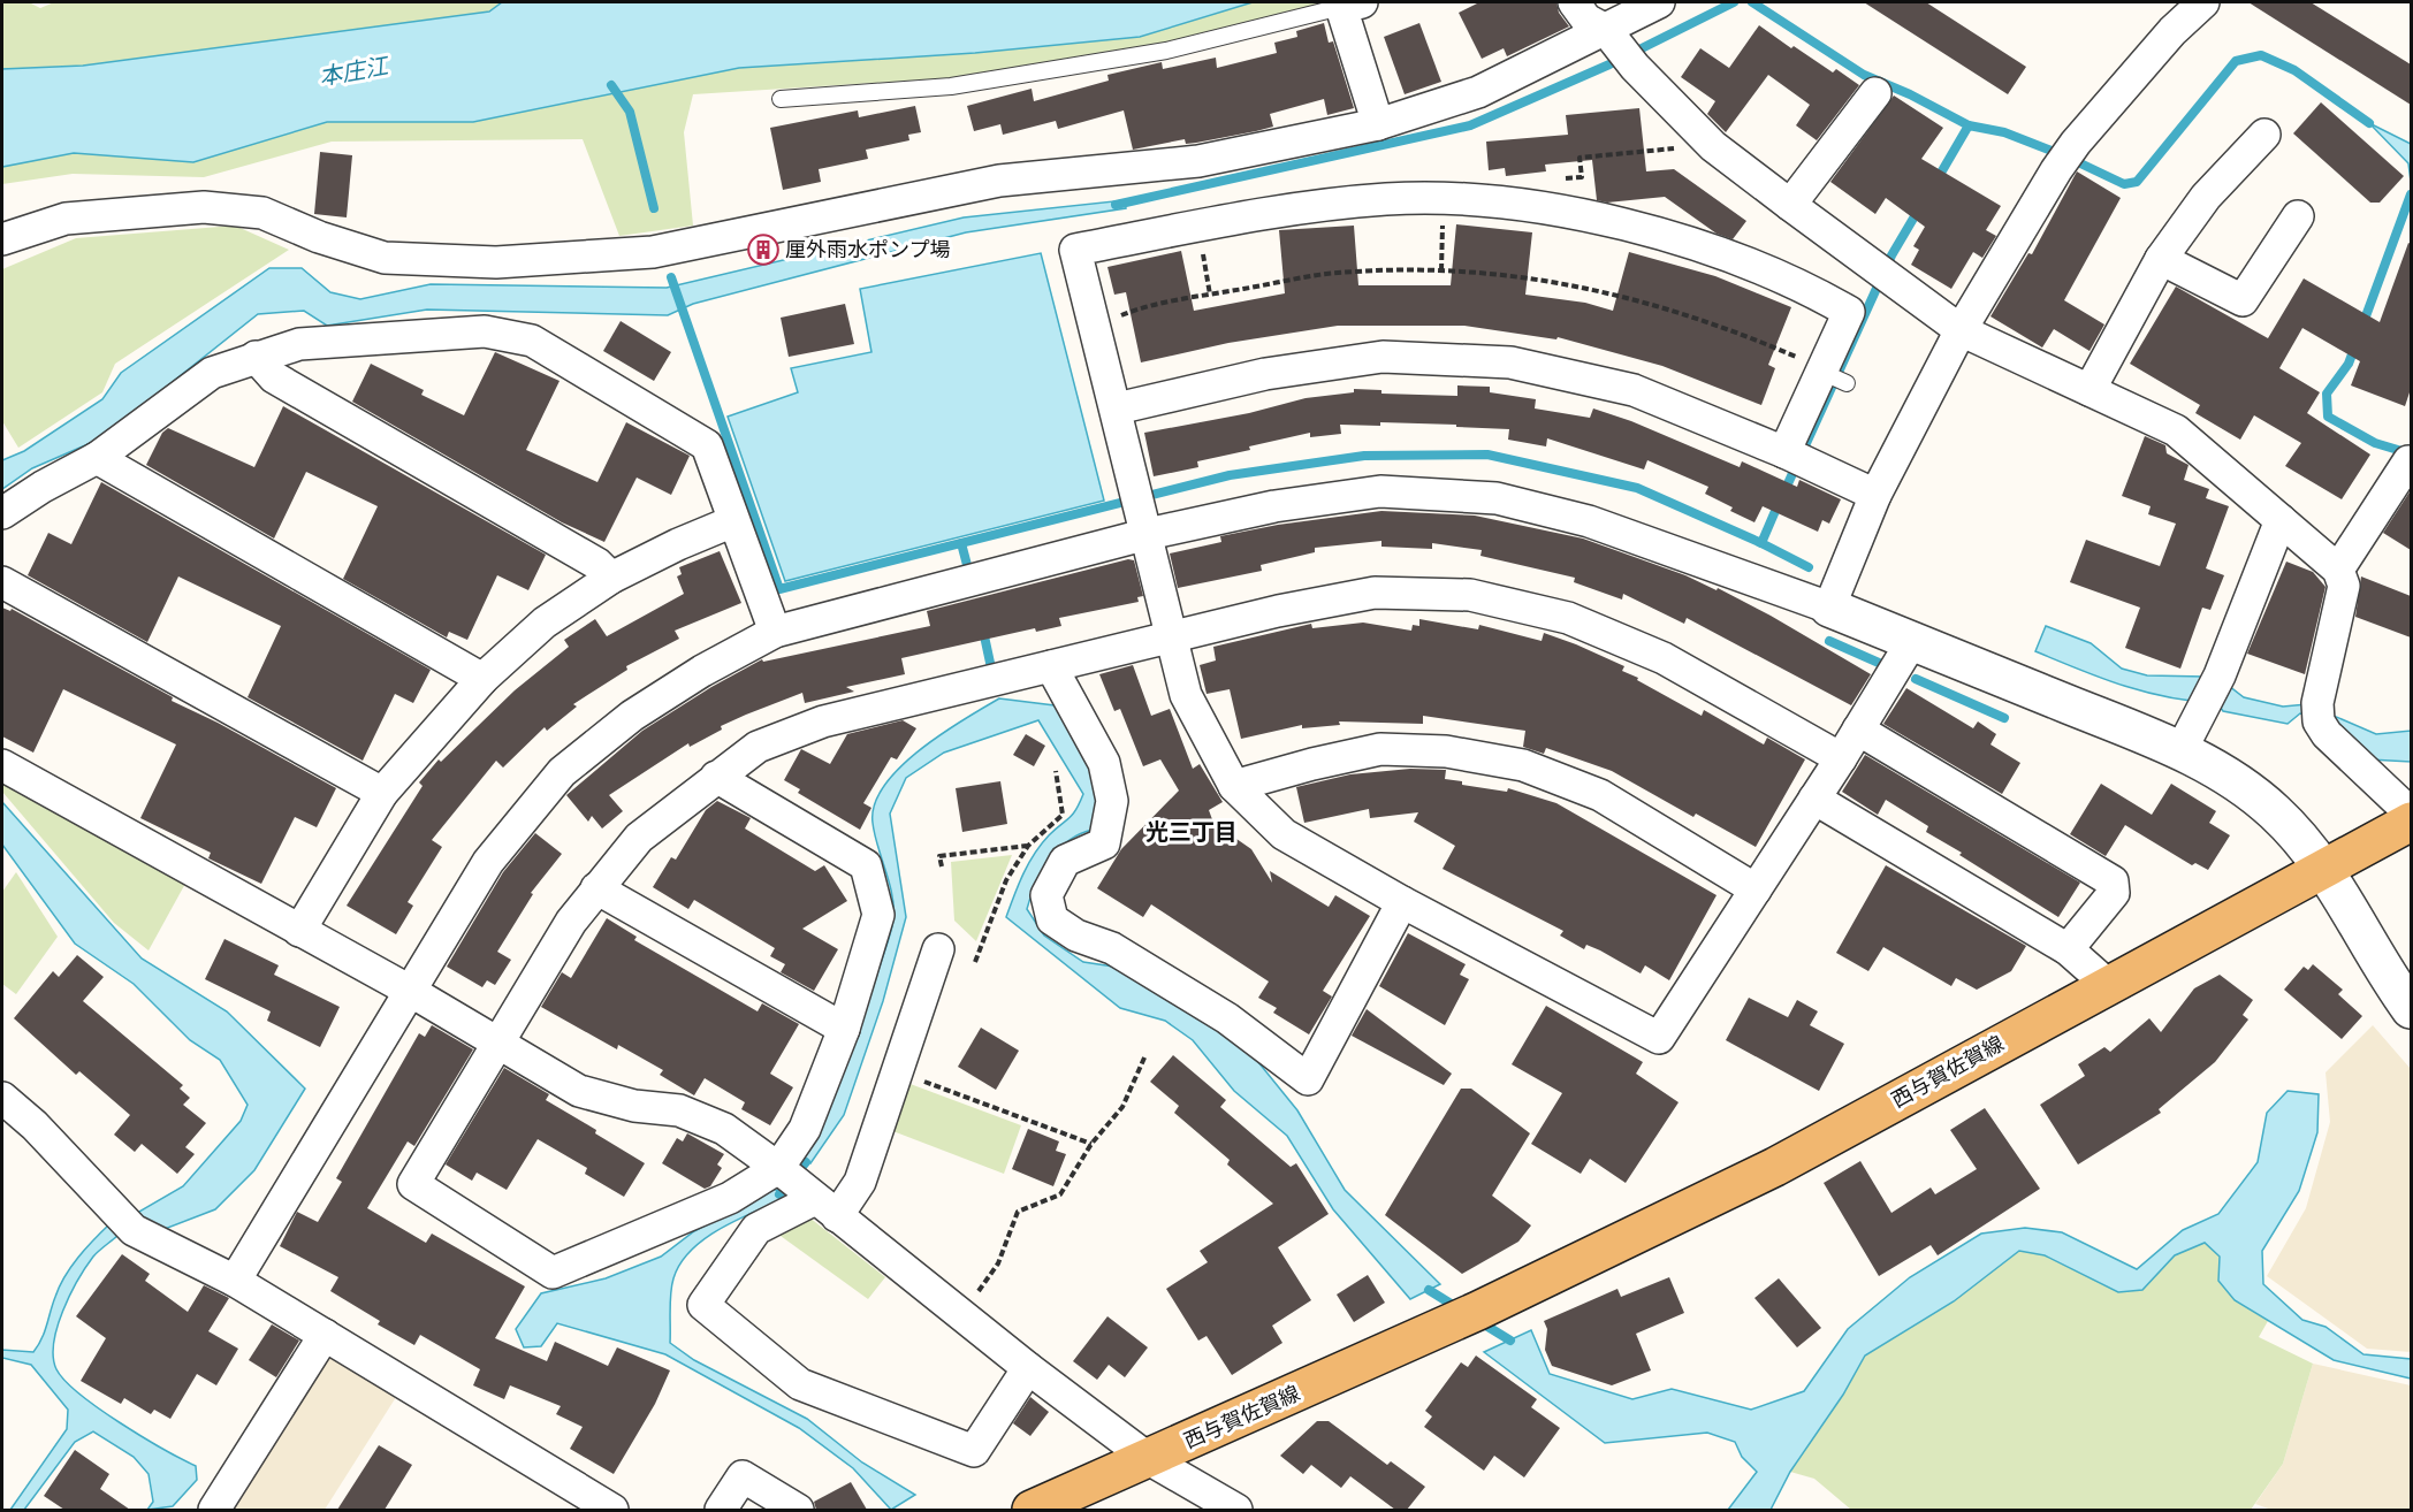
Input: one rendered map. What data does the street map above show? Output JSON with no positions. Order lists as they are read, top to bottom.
{
  "streets": {
    "main road": ["西与賀佐賀線"]
  },
  "districts": ["光三丁目"],
  "water": ["本庄江"],
  "places": {
    "building": ["厘外雨水ポンプ場"]
  }
}
